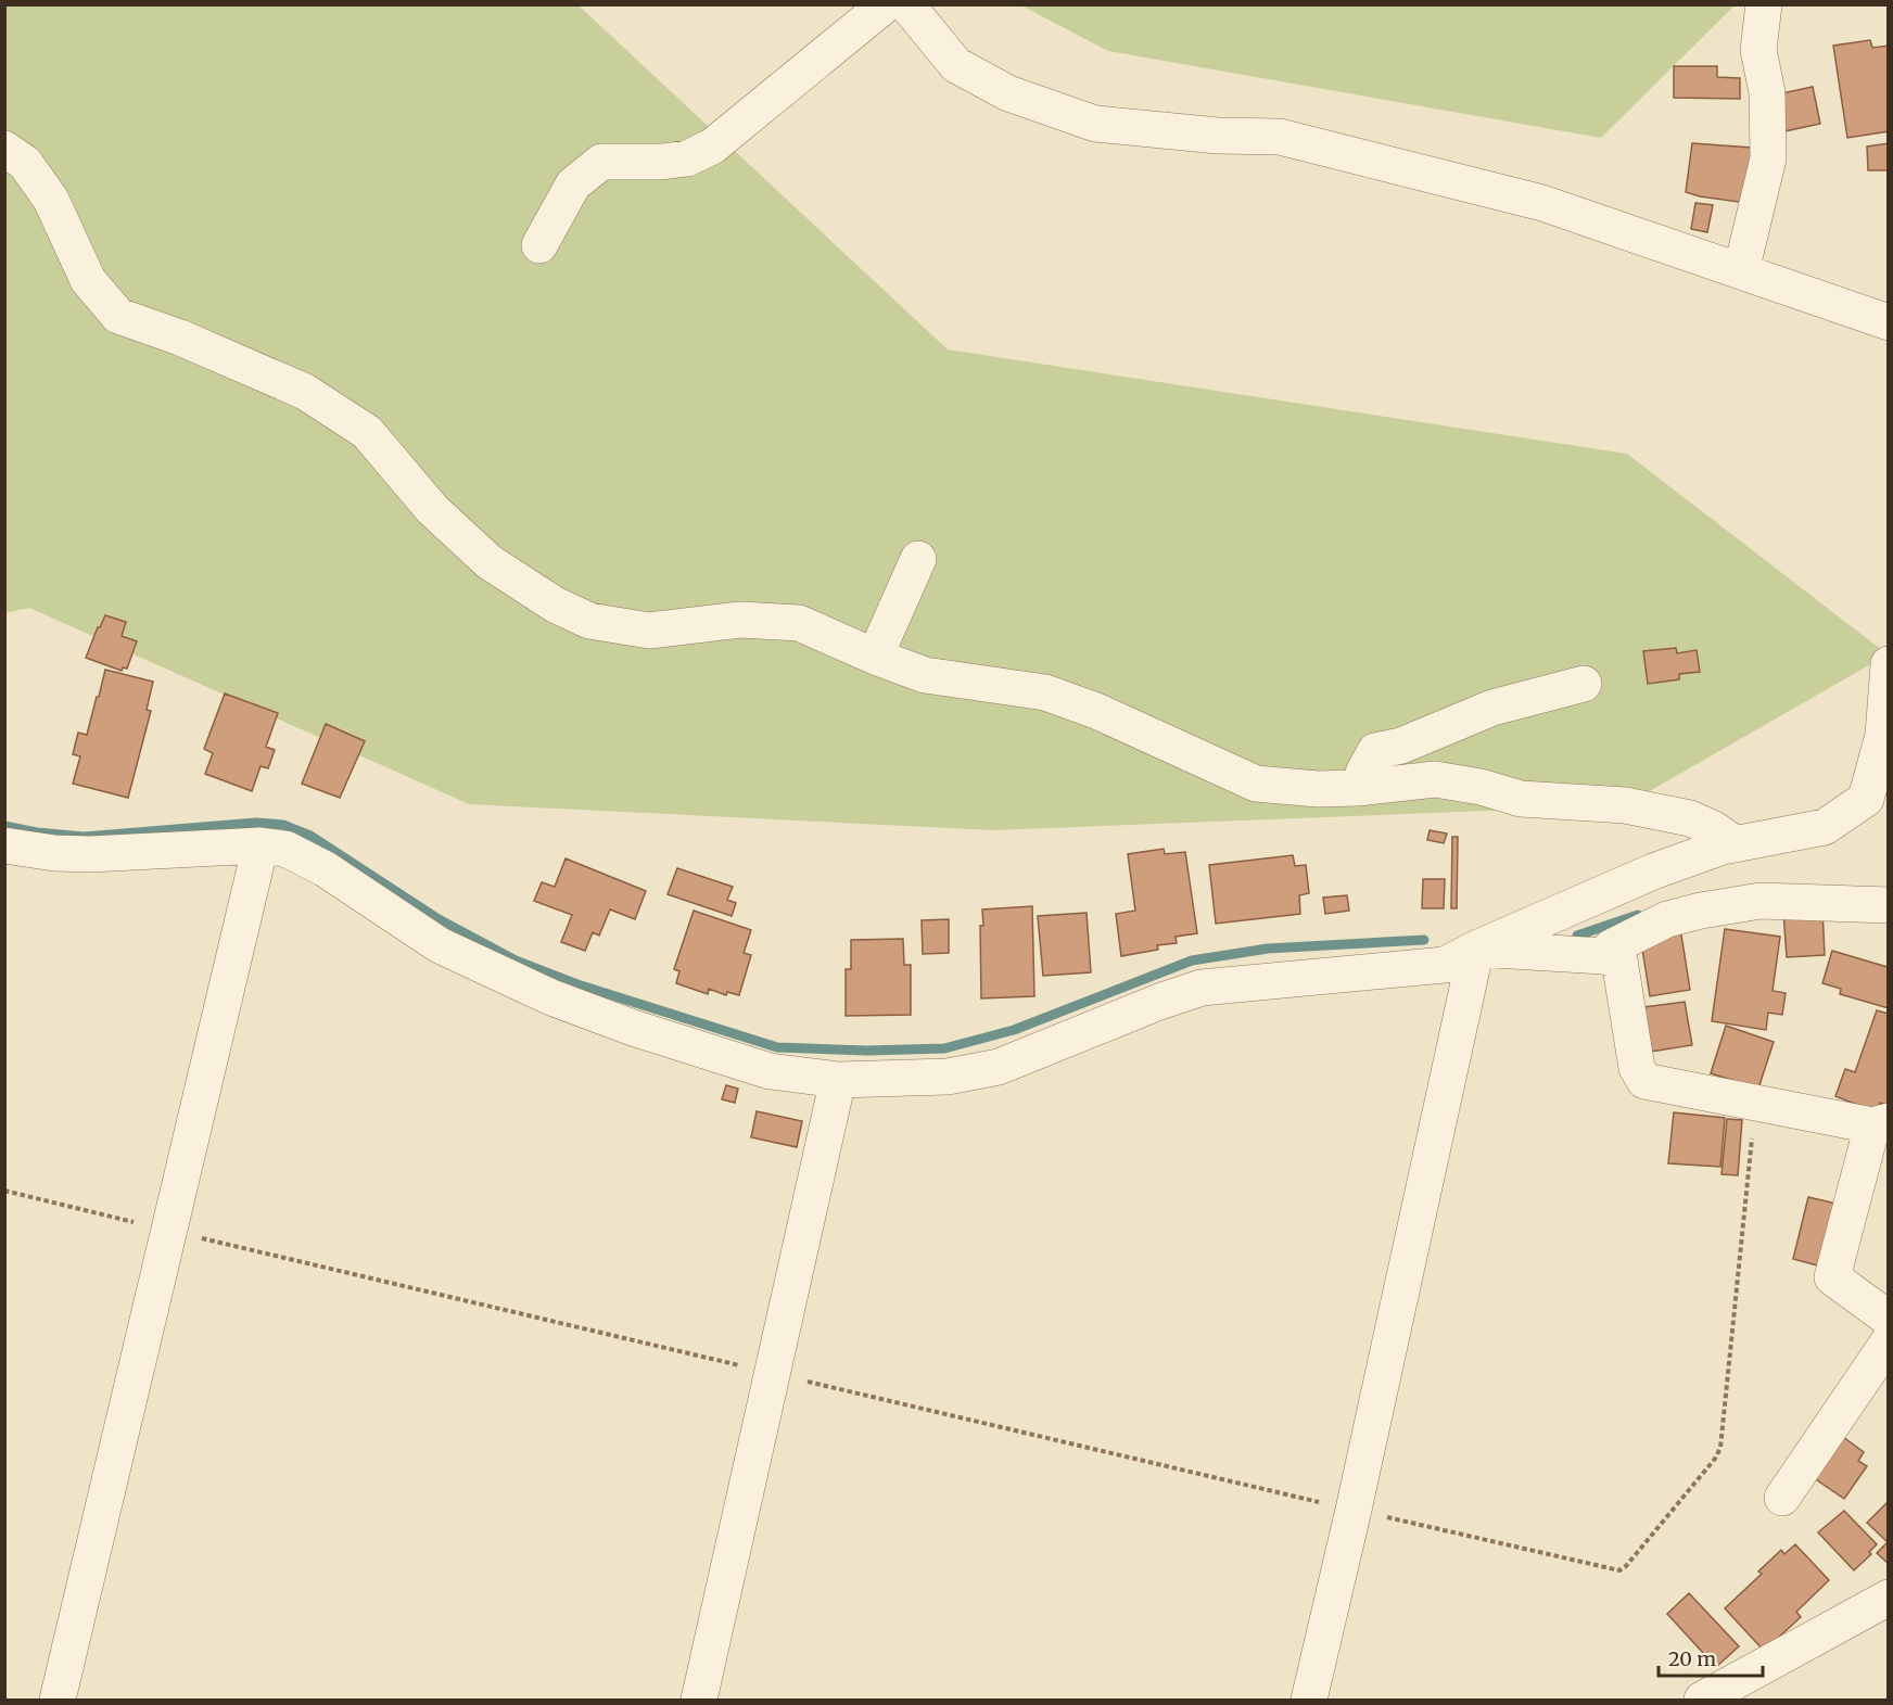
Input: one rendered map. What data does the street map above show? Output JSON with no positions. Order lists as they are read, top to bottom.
{
  "scale_bar": "20 m"
}
